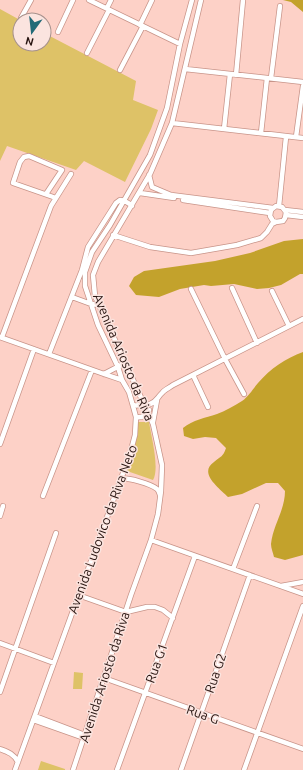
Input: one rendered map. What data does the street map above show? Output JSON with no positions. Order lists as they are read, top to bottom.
{
  "streets": {
    "street": [
      "Avenida Ariosto da Riva",
      "Avenida Ludovico da Riva Neto",
      "Rua G1",
      "Rua G2",
      "Rua G"
    ]
  },
  "crossings": [
    ["Avenida Ariosto da Riva", "Rua G"],
    ["Rua G1", "Rua G"],
    ["Rua G2", "Rua G"]
  ],
  "north": "bottom"
}
